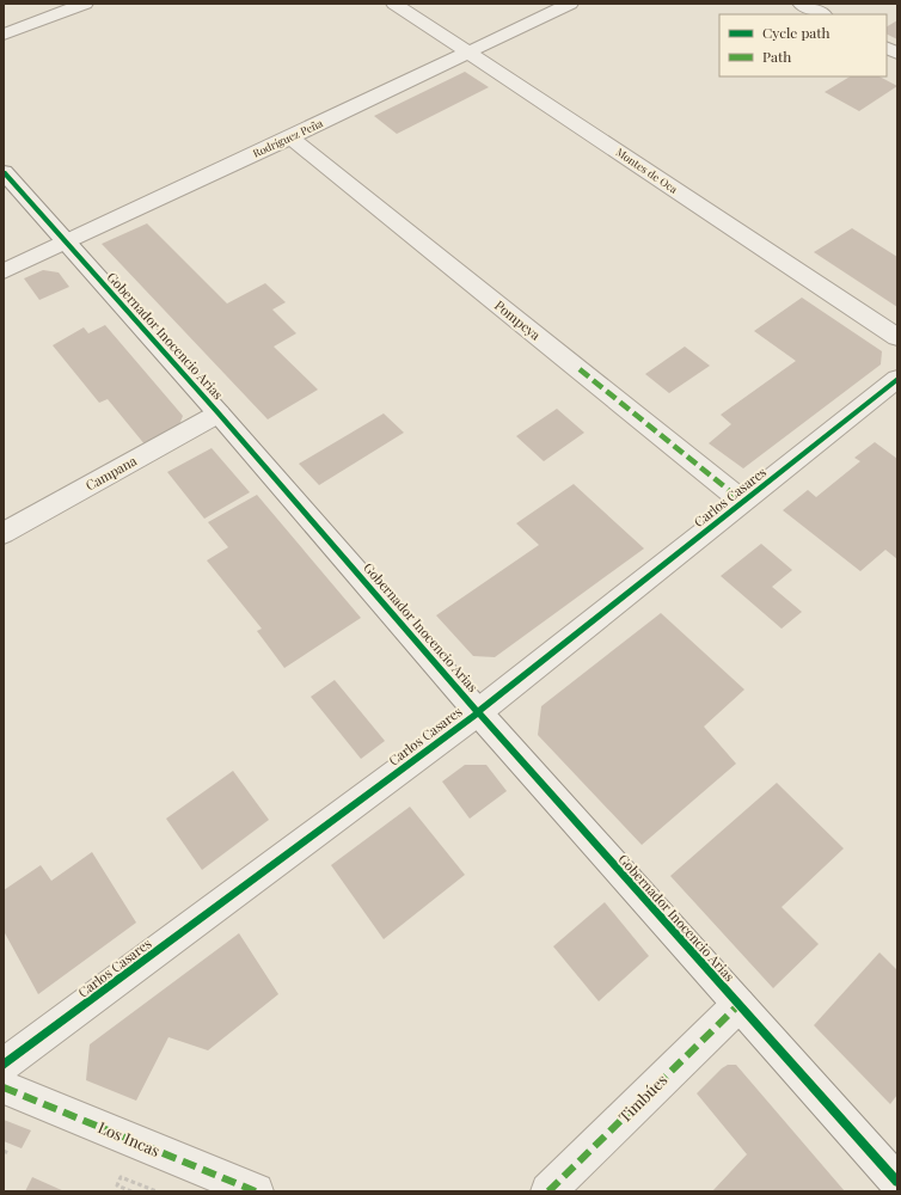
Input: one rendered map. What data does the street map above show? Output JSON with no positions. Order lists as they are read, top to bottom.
{
  "streets": {
    "street": [
      "Rodríguez Peña",
      "Montes de Oca",
      "Pompeya",
      "Gobernador Inocencio Arias",
      "Campana",
      "Carlos Casares",
      "Timbúes",
      "Los Incas"
    ]
  },
  "crossings": [
    ["Rodríguez Peña", "Montes de Oca"],
    ["Rodríguez Peña", "Pompeya"],
    ["Rodríguez Peña", "Gobernador Inocencio Arias"],
    ["Pompeya", "Carlos Casares"],
    ["Gobernador Inocencio Arias", "Campana"],
    ["Gobernador Inocencio Arias", "Carlos Casares"],
    ["Gobernador Inocencio Arias", "Timbúes"]
  ],
  "legend": ["Cycle path", "Path"]
}
